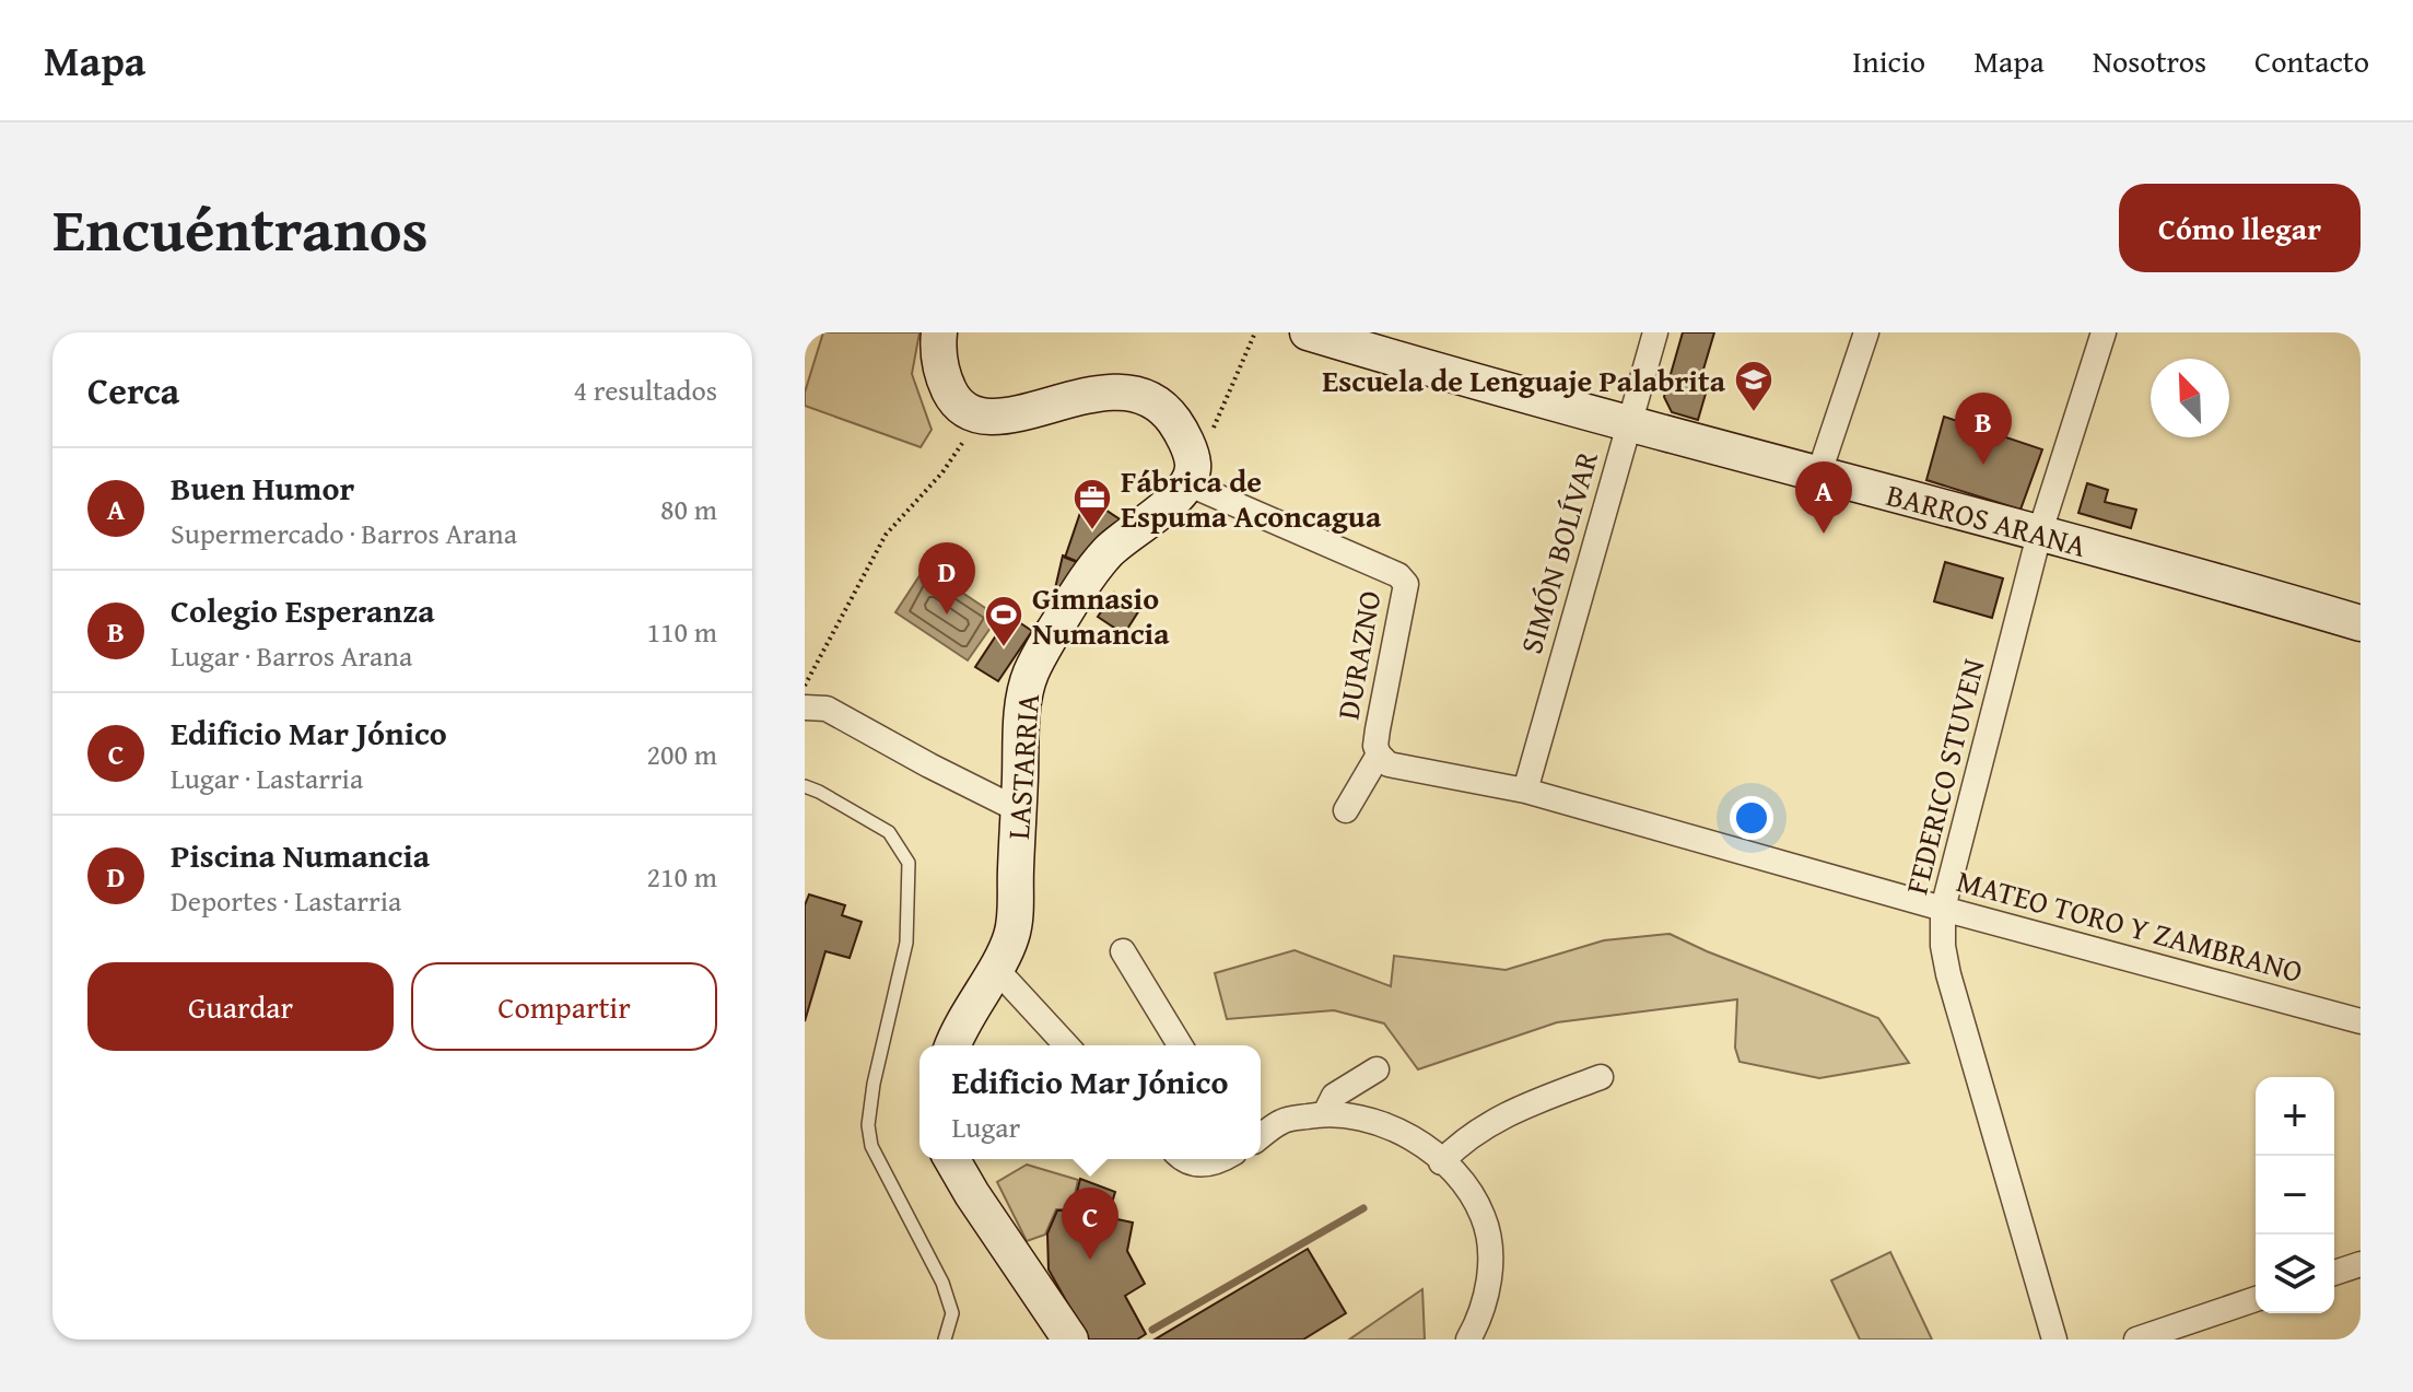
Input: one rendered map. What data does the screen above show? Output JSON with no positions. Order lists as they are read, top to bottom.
{
  "streets": {
    "street": [
      "BARROS ARANA",
      "SIMÓN BOLÍVAR",
      "DURAZNO",
      "LASTARRIA",
      "FEDERICO STUVEN",
      "MATEO TORO Y ZAMBRANO"
    ]
  },
  "crossings": [
    ["BARROS ARANA", "SIMÓN BOLÍVAR"],
    ["BARROS ARANA", "FEDERICO STUVEN"],
    ["SIMÓN BOLÍVAR", "MATEO TORO Y ZAMBRANO"],
    ["DURAZNO", "LASTARRIA"],
    ["DURAZNO", "MATEO TORO Y ZAMBRANO"],
    ["FEDERICO STUVEN", "MATEO TORO Y ZAMBRANO"]
  ],
  "places": {
    "school or university": ["Escuela de Lenguaje Palabrita"],
    "office": ["Fábrica de Espuma Aconcagua"],
    "sports": ["Gimnasio Numancia"]
  },
  "north": "top left",
  "page": {
    "header": "Mapa",
    "nav": [
      "Inicio",
      "Mapa",
      "Nosotros",
      "Contacto"
    ],
    "title": "Encuéntranos",
    "buttons": [
      "Cómo llegar",
      ["Guardar", "Compartir"]
    ],
    "heading": ["Cerca", "4 resultados"],
    "pins": [
      "B",
      "A",
      "D",
      "C"
    ],
    "list": [
      {
        "mark": "A",
        "name": "Buen Humor",
        "note": "Supermercado · Barros Arana",
        "value": "80 m"
      },
      {
        "mark": "B",
        "name": "Colegio Esperanza",
        "note": "Lugar · Barros Arana",
        "value": "110 m"
      },
      {
        "mark": "C",
        "name": "Edificio Mar Jónico",
        "note": "Lugar · Lastarria",
        "value": "200 m"
      },
      {
        "mark": "D",
        "name": "Piscina Numancia",
        "note": "Deportes · Lastarria",
        "value": "210 m"
      }
    ],
    "popup": ["Edificio Mar Jónico", "Lugar"],
    "map_buttons": ["+", "−"]
  }
}
